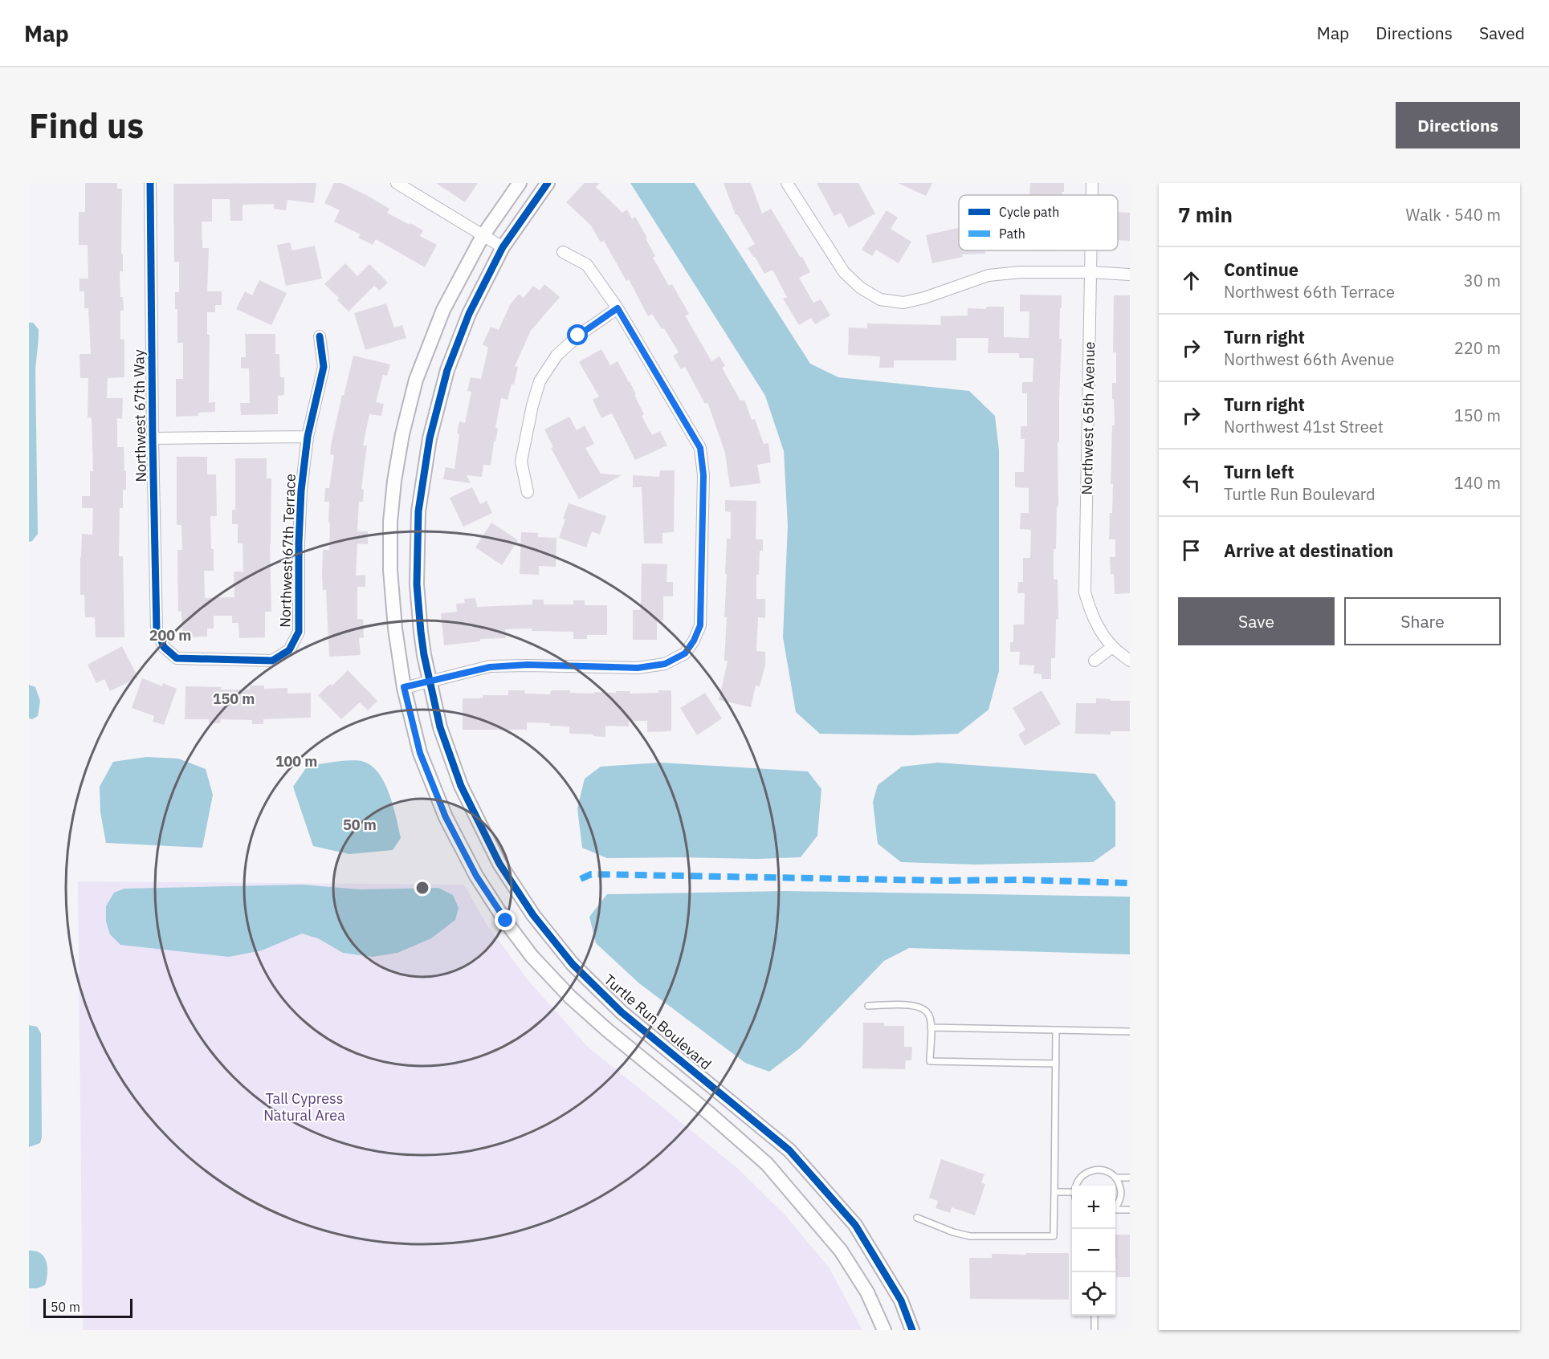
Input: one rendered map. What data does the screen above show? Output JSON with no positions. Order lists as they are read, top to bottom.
{
  "streets": {
    "street": [
      "Northwest 67th Way",
      "Northwest 65th Avenue",
      "Northwest 67th Terrace",
      "Turtle Run Boulevard"
    ]
  },
  "crossings": [
    ["Northwest 67th Way", "Northwest 67th Terrace"]
  ],
  "parks": ["Tall Cypress Natural Area"],
  "legend": ["Cycle path", "Path"],
  "scale_bar": "50 m",
  "page": {
    "header": "Map",
    "nav": ["Map", "Directions", "Saved"],
    "buttons": [
      "Directions",
      ["Save", "Share"]
    ],
    "title": "Find us",
    "heading": ["7 min", "Walk · 540 m"],
    "list": [
      ["Continue", "Northwest 66th Terrace", "30 m"],
      ["Turn right", "Northwest 66th Avenue", "220 m"],
      ["Turn right", "Northwest 41st Street", "150 m"],
      ["Turn left", "Turtle Run Boulevard", "140 m"],
      "Arrive at destination"
    ],
    "map_buttons": ["+", "−"],
    "scale": "50 m"
  },
  "rings": [
    "200 m",
    "150 m",
    "100 m",
    "50 m"
  ]
}
